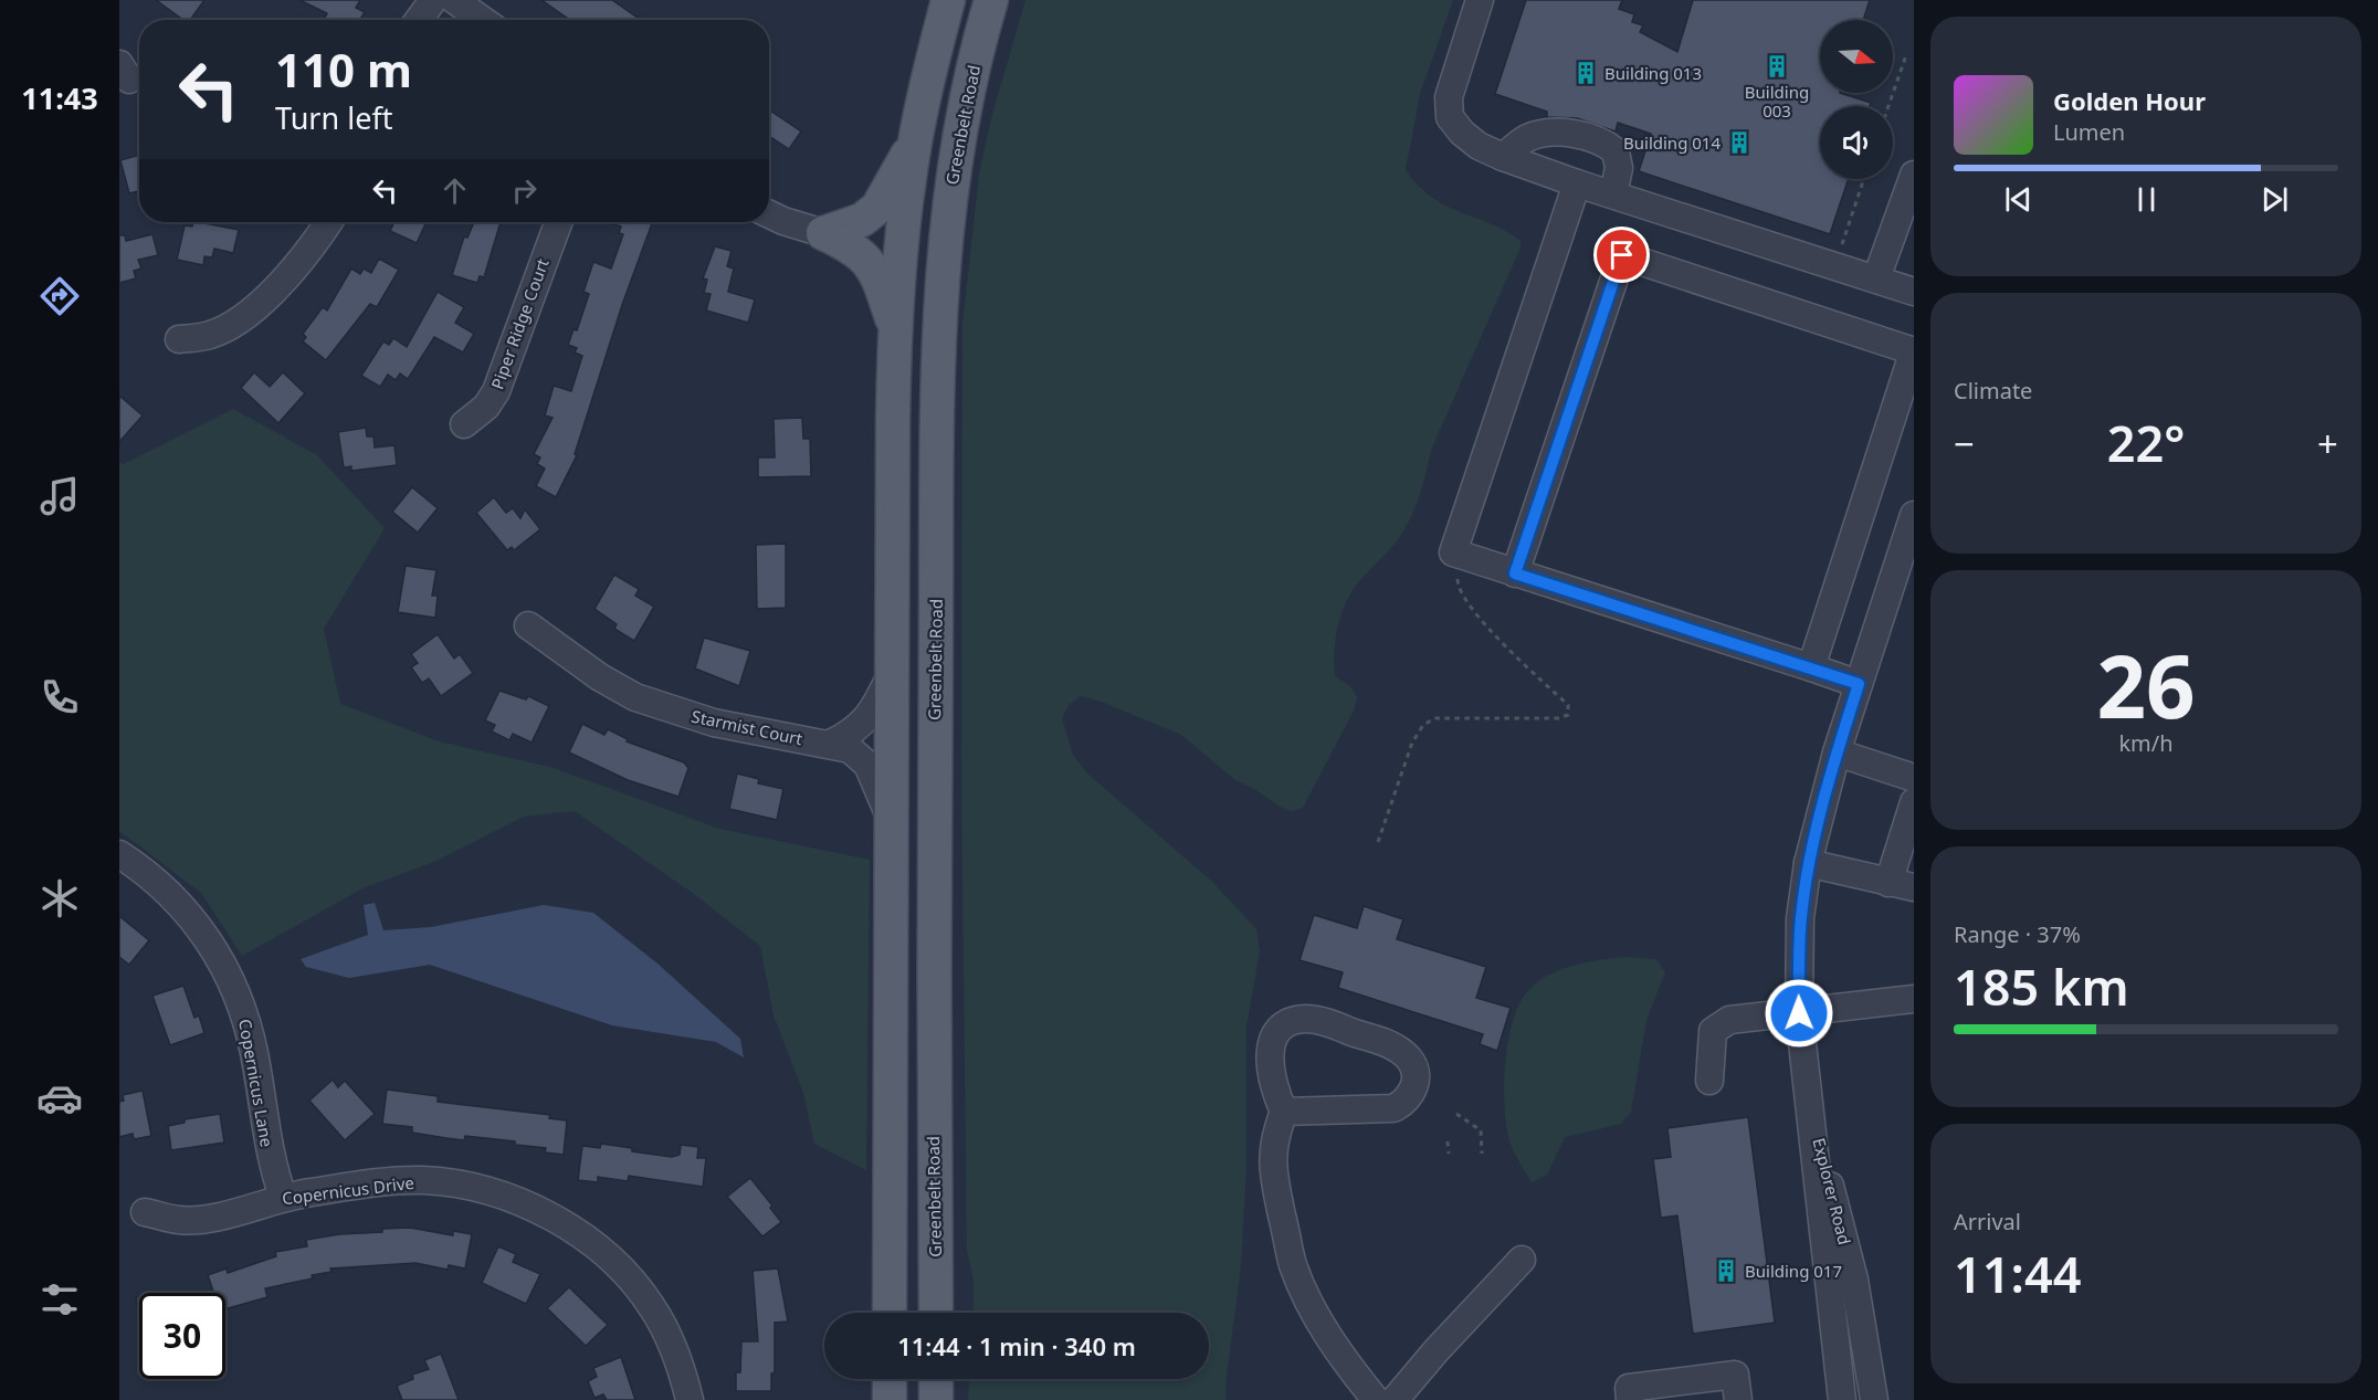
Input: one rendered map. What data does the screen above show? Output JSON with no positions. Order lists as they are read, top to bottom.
{
  "streets": {
    "main road": ["Greenbelt Road"],
    "street": [
      "Piper Ridge Court",
      "Starmist Court",
      "Copernicus Lane",
      "Copernicus Drive",
      "Explorer Road"
    ]
  },
  "crossings": [
    ["Copernicus Lane", "Copernicus Drive"]
  ],
  "places": {
    "building": [
      "Building 003",
      "Building 013",
      "Building 014",
      "Building 017"
    ]
  },
  "north": "right",
  "page": {
    "tabs": "11:43",
    "turn": ["110 m", "Turn left"],
    "song": ["Golden Hour", "Lumen"],
    "tile": [
      "Climate",
      ["26", "km/h"],
      ["Range · 37%", "185 km"],
      ["Arrival", "11:44"]
    ],
    "heat": ["−", "22°", "+"],
    "limit": "30",
    "trip": "11:44 · 1 min · 340 m"
  }
}
